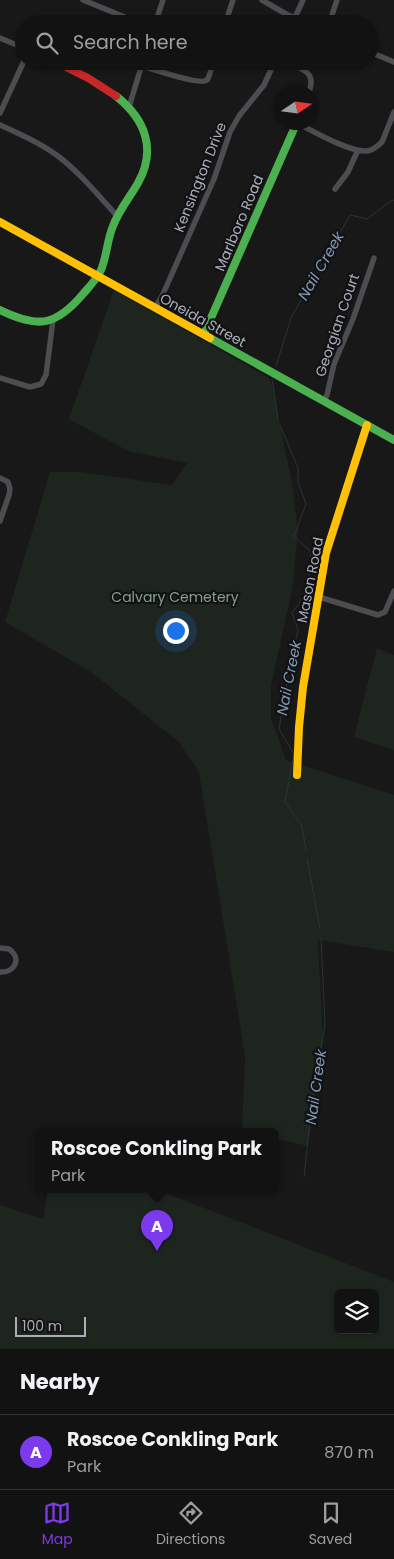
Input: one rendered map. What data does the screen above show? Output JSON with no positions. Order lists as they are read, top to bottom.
{
  "streets": {
    "street": [
      "Kensington Drive",
      "Marlboro Road",
      "Oneida Street",
      "Georgian Court",
      "Mason Road"
    ]
  },
  "crossings": [
    ["Kensington Drive", "Oneida Street"],
    ["Marlboro Road", "Oneida Street"],
    ["Oneida Street", "Georgian Court"],
    ["Oneida Street", "Mason Road"]
  ],
  "water": ["Nail Creek"],
  "parks": ["Calvary Cemetery"],
  "scale_bar": "100 m",
  "north": "right",
  "page": {
    "search": "Search here",
    "popup": ["Roscoe Conkling Park", "Park"],
    "pins": "A",
    "scale": "100 m",
    "heading": "Nearby",
    "list": [
      {
        "mark": "A",
        "name": "Roscoe Conkling Park",
        "note": "Park",
        "value": "870 m"
      }
    ],
    "nav": ["Map", "Directions", "Saved"]
  }
}
